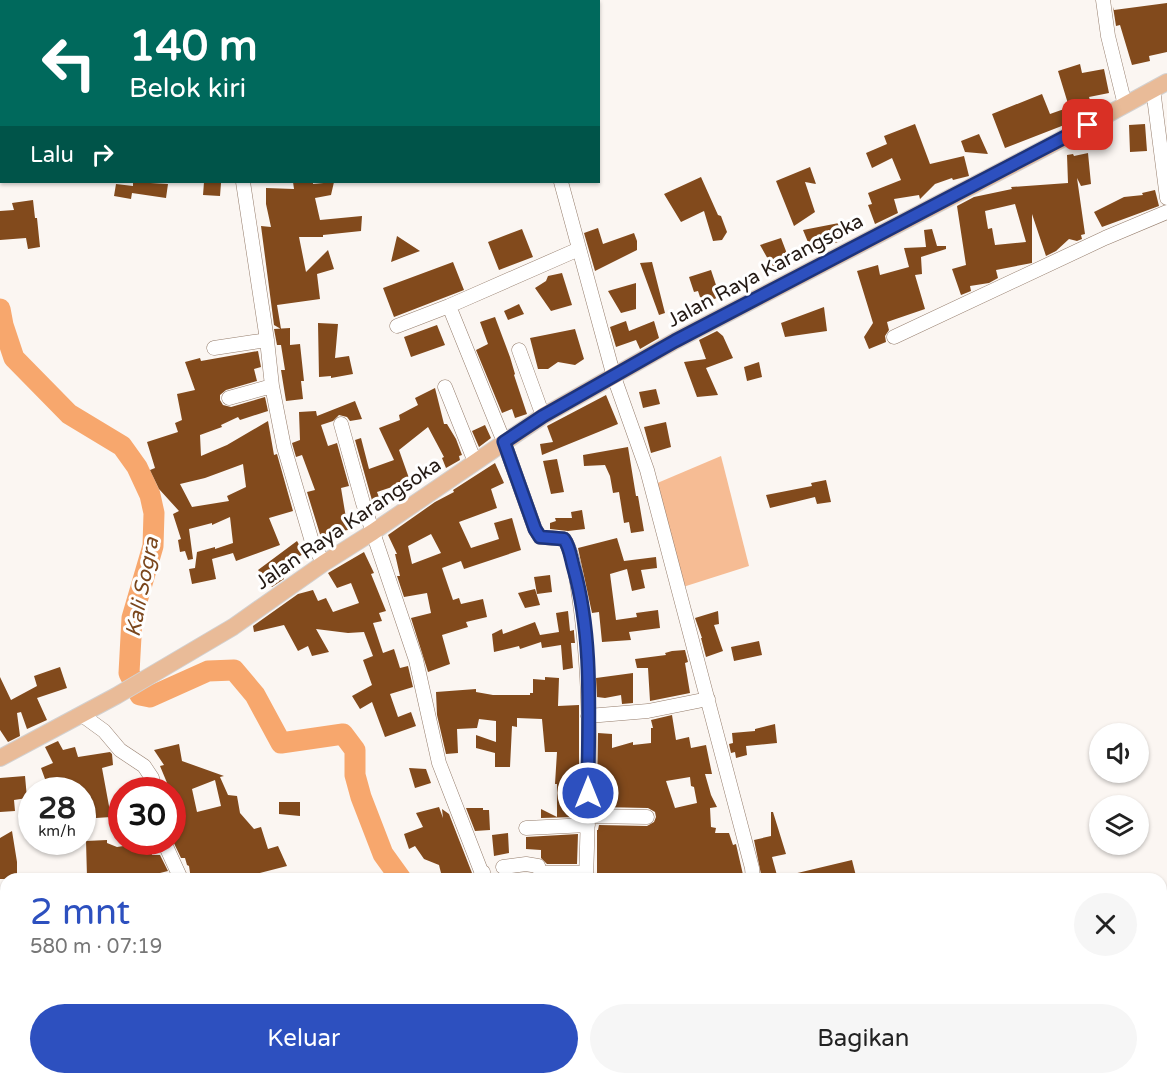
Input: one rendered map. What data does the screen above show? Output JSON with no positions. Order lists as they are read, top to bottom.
{
  "streets": {
    "main road": ["Jalan Raya Karangsoka"]
  },
  "water": ["Kali Sogra"],
  "page": {
    "turn": ["140 m", "Belok kiri"],
    "then": "Lalu",
    "speed": "28 km/h",
    "limit": "30",
    "heading": ["2 mnt", "580 m · 07:19"],
    "buttons": ["Keluar", "Bagikan"]
  }
}
